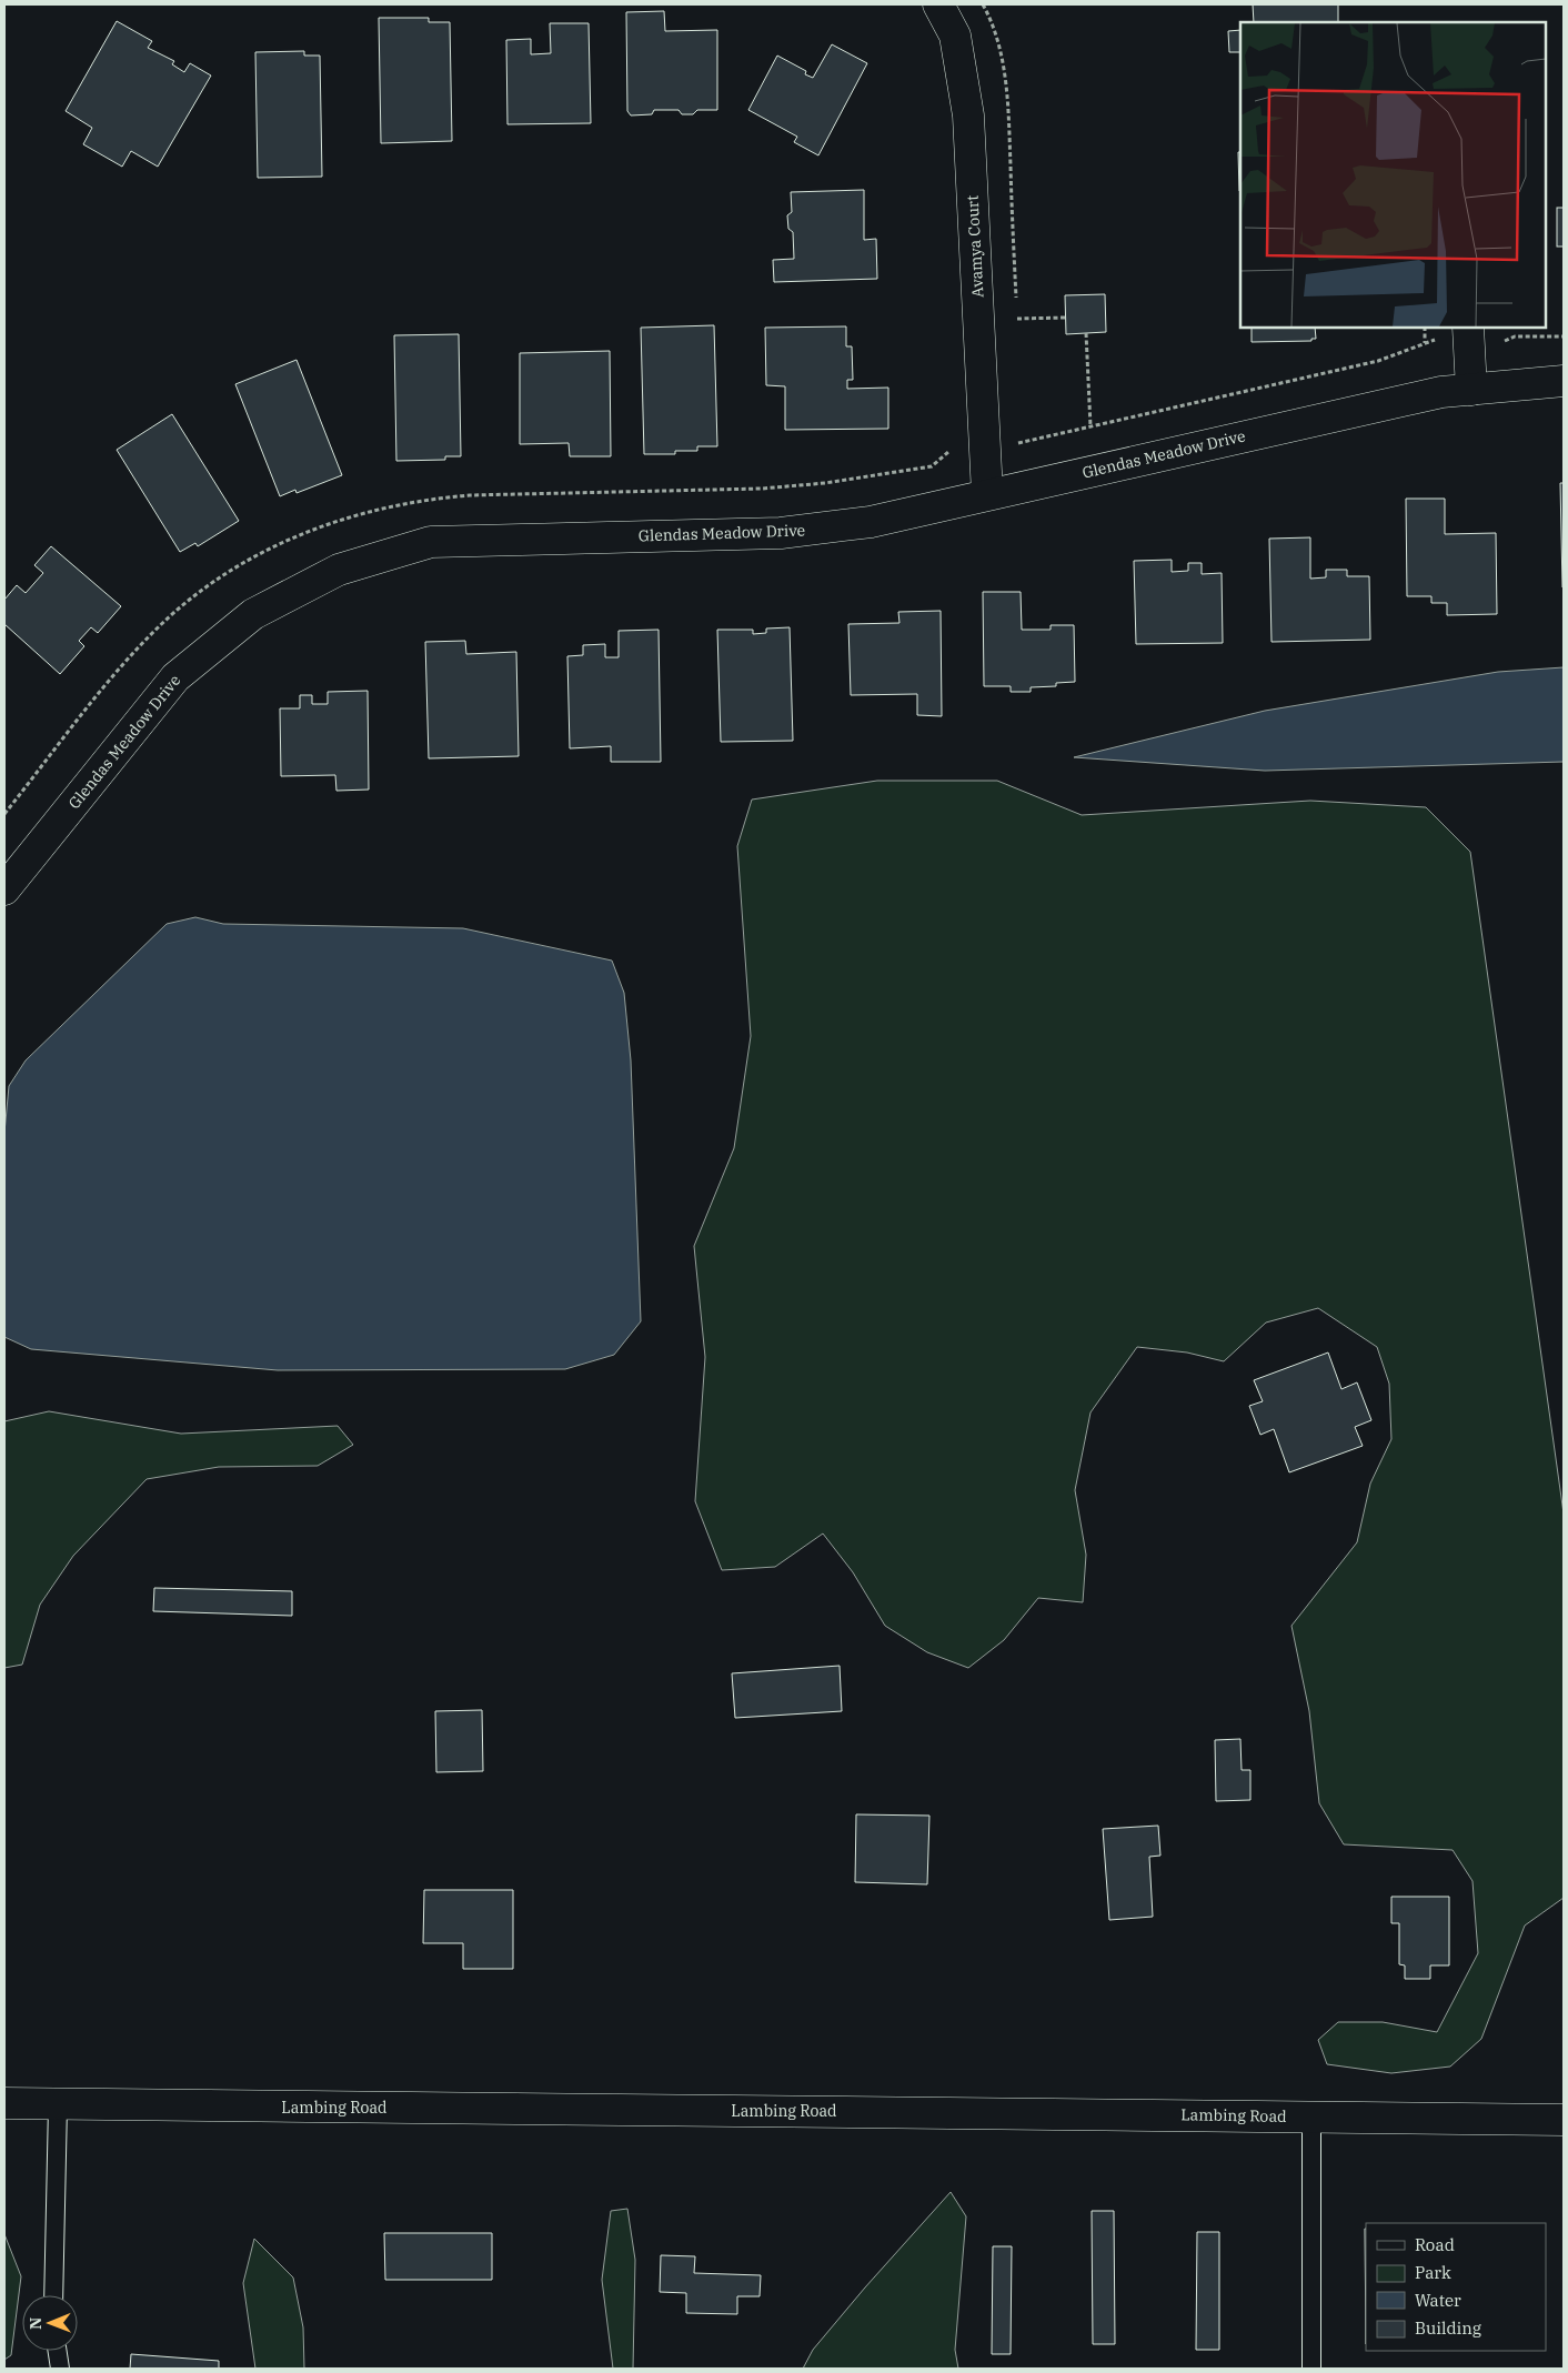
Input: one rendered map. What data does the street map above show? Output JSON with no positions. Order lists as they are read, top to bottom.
{
  "streets": {
    "street": ["Avamya Court", "Glendas Meadow Drive", "Lambing Road"]
  },
  "crossings": [
    ["Avamya Court", "Glendas Meadow Drive"]
  ],
  "legend": [
    "Road",
    "Park",
    "Water",
    "Building"
  ],
  "north": "left"
}
